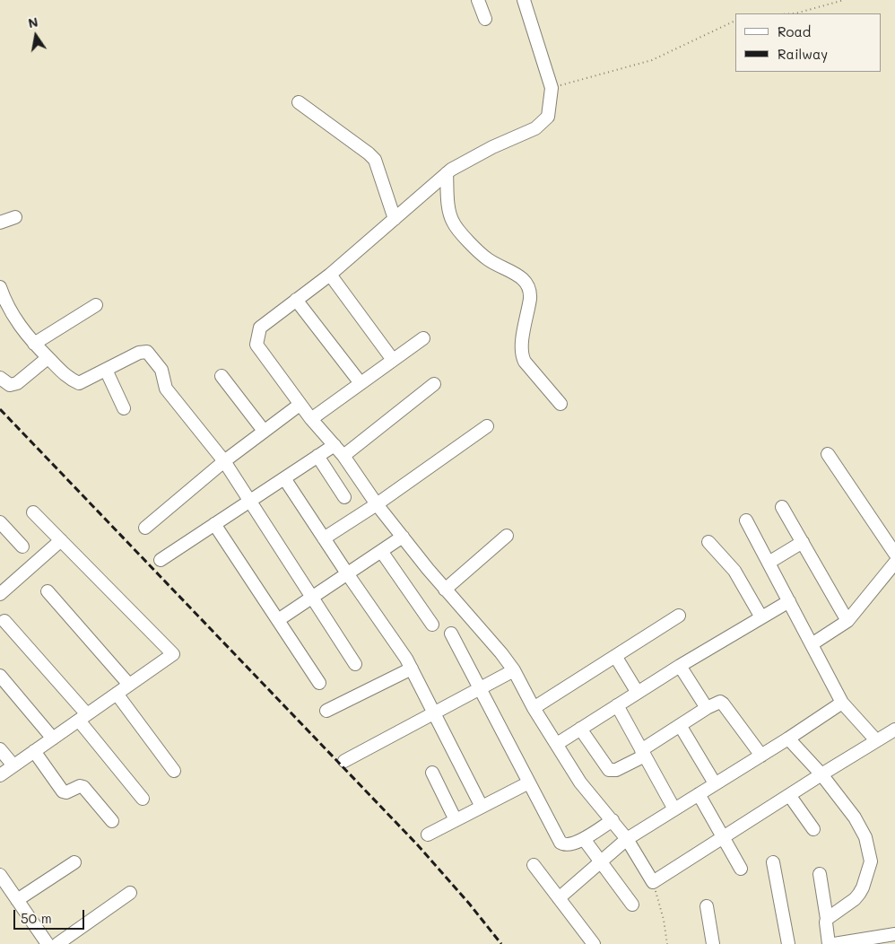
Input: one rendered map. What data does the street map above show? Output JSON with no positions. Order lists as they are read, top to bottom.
{
  "legend": ["Road", "Railway"],
  "scale_bar": "50 m",
  "north": "top"
}
